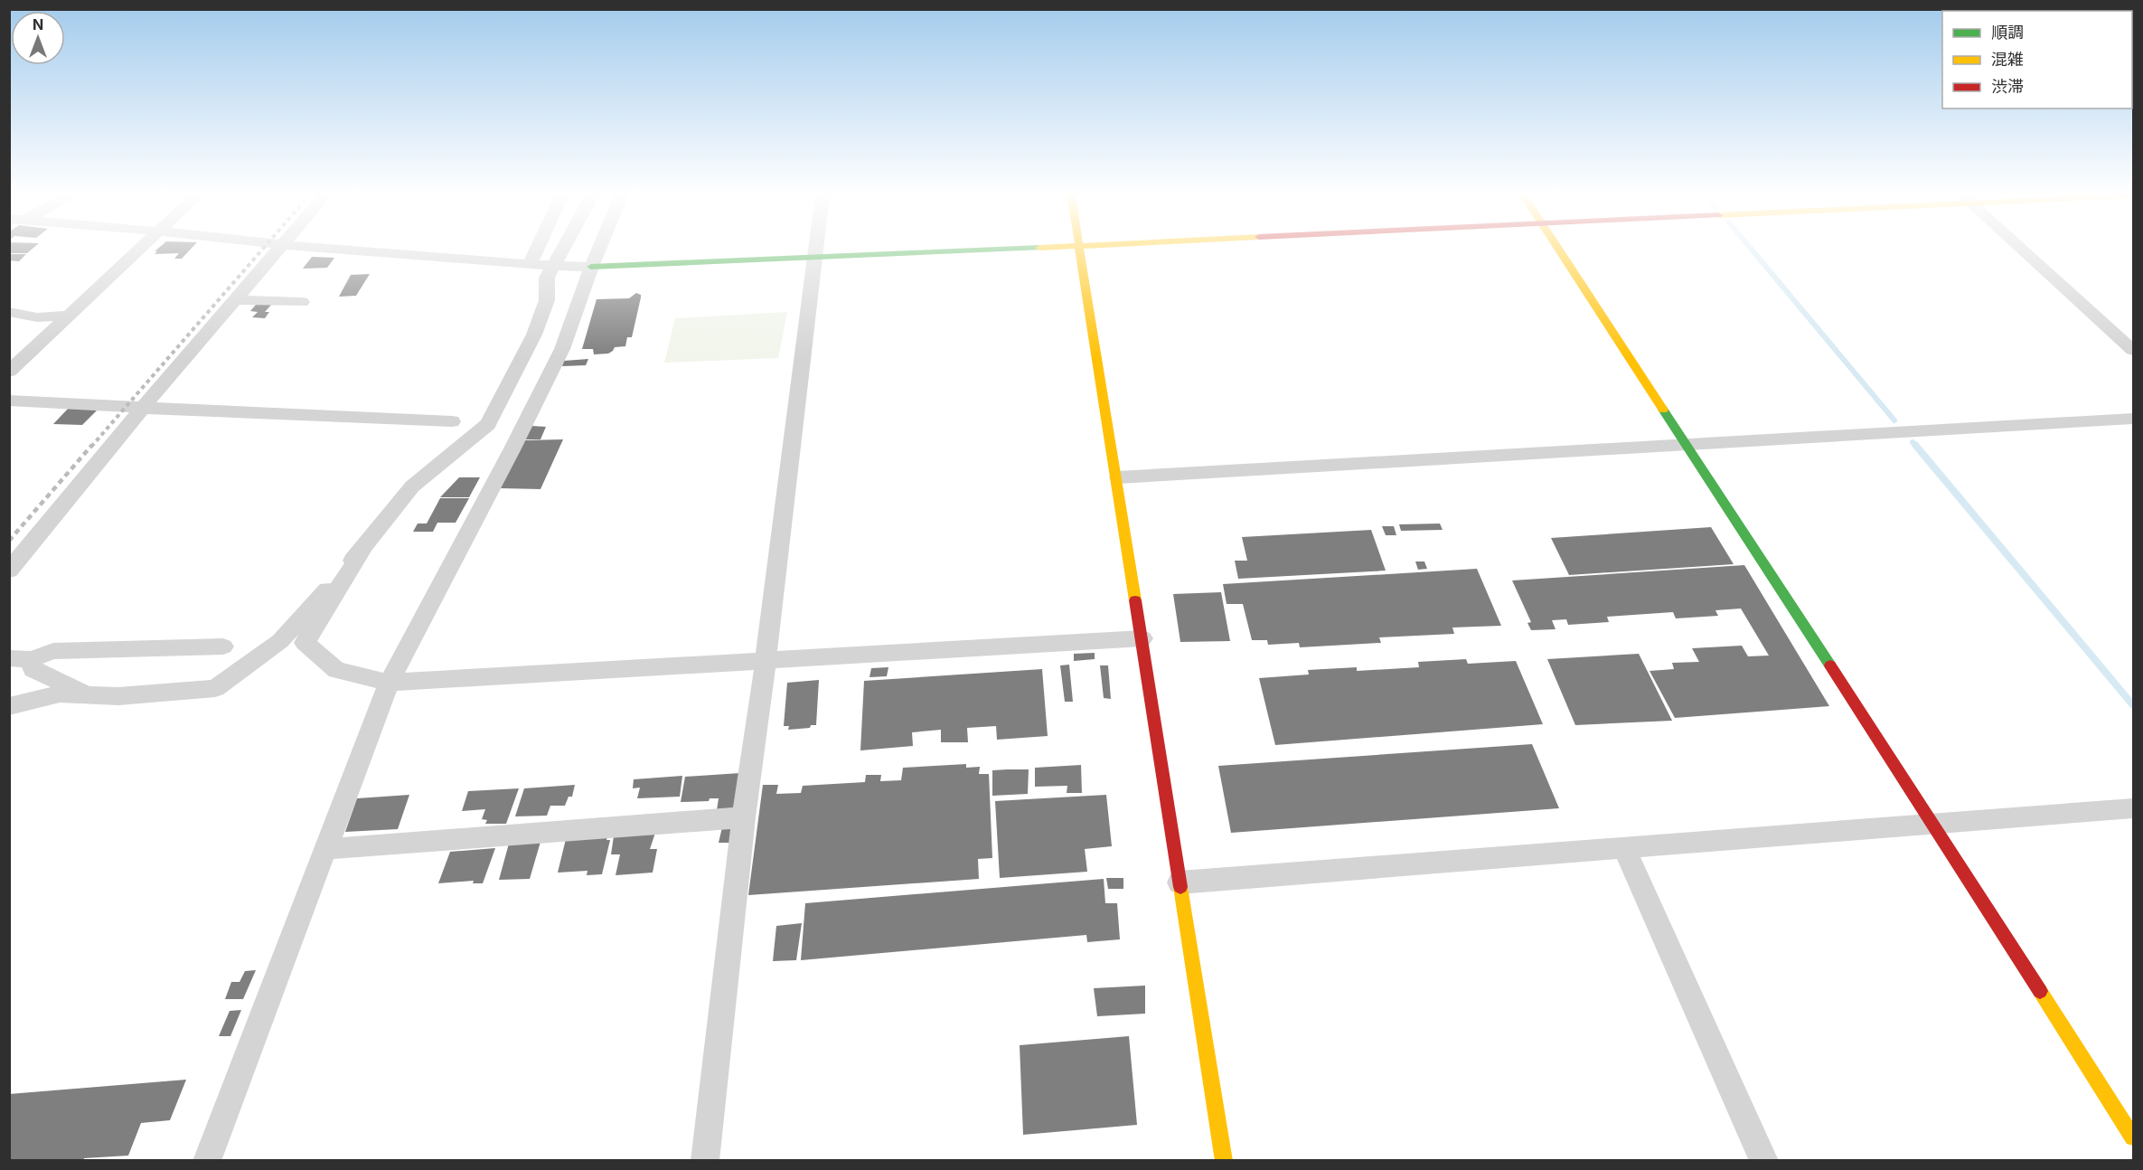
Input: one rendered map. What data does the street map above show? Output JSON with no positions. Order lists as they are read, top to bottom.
{
  "legend": ["順調", "混雑", "渋滞"],
  "north": "top"
}
